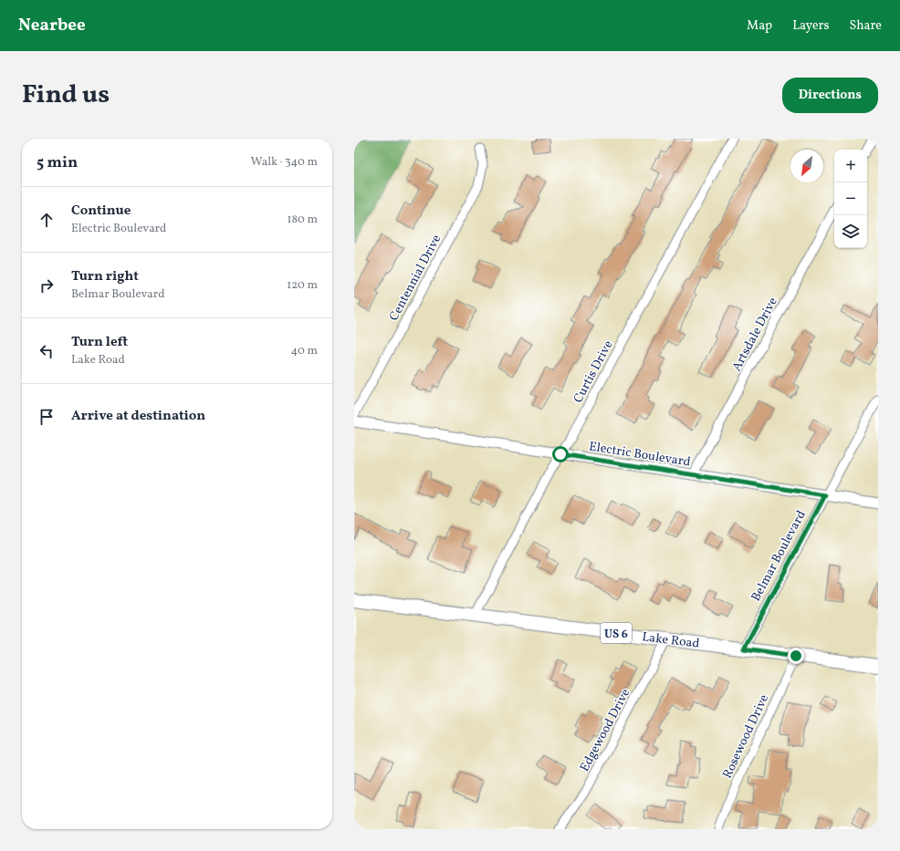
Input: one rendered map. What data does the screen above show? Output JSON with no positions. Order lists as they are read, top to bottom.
{
  "streets": {
    "main road": ["US 6", "Lake Road"],
    "street": [
      "Centennial Drive",
      "Artsdale Drive",
      "Curtis Drive",
      "Electric Boulevard",
      "Belmar Boulevard",
      "Edgewood Drive",
      "Rosewood Drive"
    ]
  },
  "crossings": [
    ["Artsdale Drive", "Electric Boulevard"],
    ["Curtis Drive", "Electric Boulevard"],
    ["Curtis Drive", "Lake Road"],
    ["Electric Boulevard", "Belmar Boulevard"],
    ["Belmar Boulevard", "Lake Road"],
    ["Lake Road", "Edgewood Drive"],
    ["Lake Road", "Rosewood Drive"]
  ],
  "north": "bottom left",
  "page": {
    "header": "Nearbee",
    "nav": ["Map", "Layers", "Share"],
    "title": "Find us",
    "buttons": "Directions",
    "heading": ["5 min", "Walk · 340 m"],
    "map_buttons": ["+", "−"],
    "list": [
      ["Continue", "Electric Boulevard", "180 m"],
      ["Turn right", "Belmar Boulevard", "120 m"],
      ["Turn left", "Lake Road", "40 m"],
      "Arrive at destination"
    ]
  }
}
